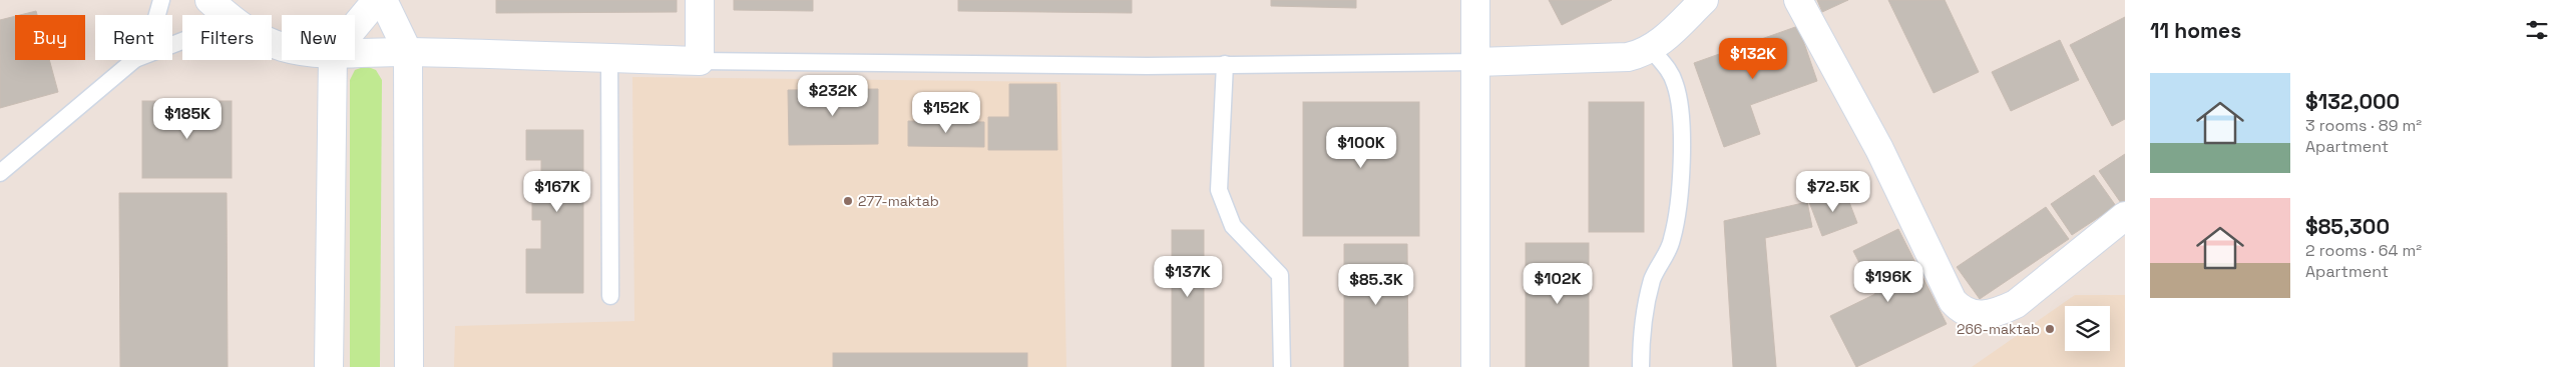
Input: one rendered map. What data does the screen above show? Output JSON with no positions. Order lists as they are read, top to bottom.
{
  "places": ["277-maktab", "266-maktab"],
  "page": {
    "heading": "11 homes",
    "chip": [
      "Buy",
      "Rent",
      "Filters",
      "New"
    ],
    "price": [
      "$132K",
      "$232K",
      "$152K",
      "$185K",
      "$100K",
      "$167K",
      "$72.5K",
      "$137K",
      "$196K",
      "$102K",
      "$85.3K"
    ],
    "list": [
      {
        "name": "$132,000",
        "note": "3 rooms · 89 m² · Apartment"
      },
      {
        "name": "$85,300",
        "note": "2 rooms · 64 m² · Apartment"
      }
    ]
  }
}
